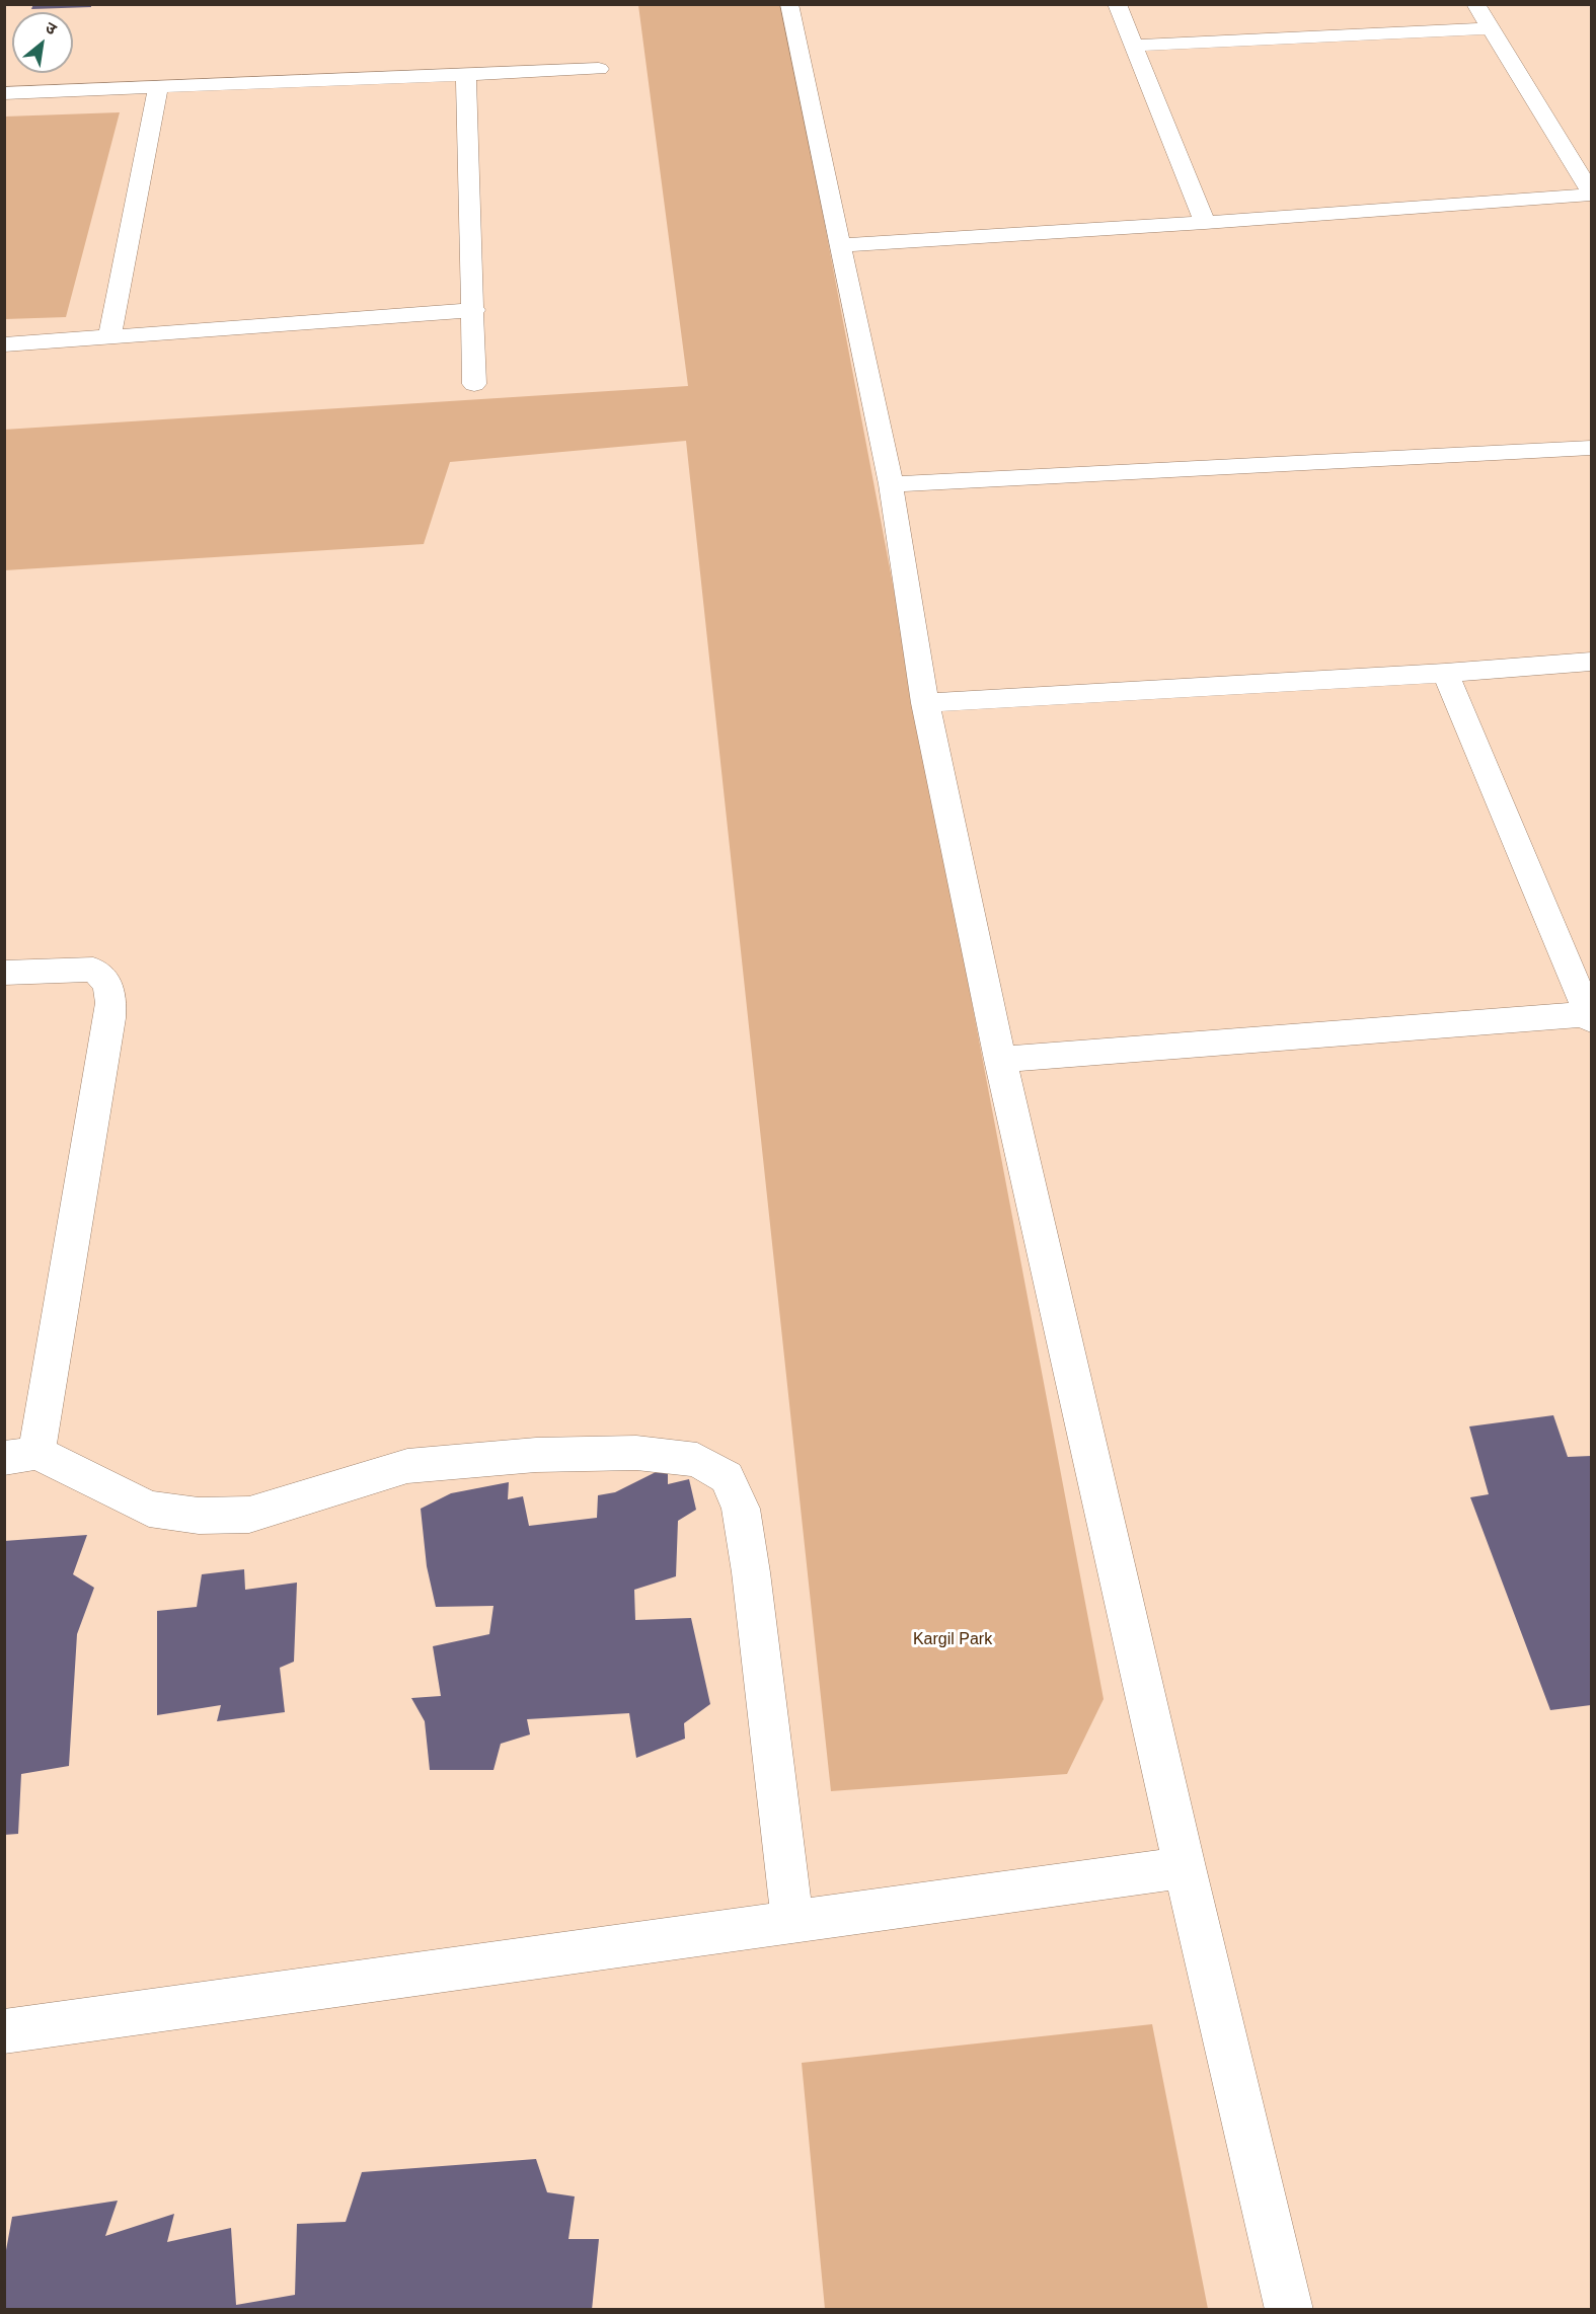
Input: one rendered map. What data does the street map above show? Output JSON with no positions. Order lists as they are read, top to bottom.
{
  "parks": ["Kargil Park"],
  "north": "top right"
}
